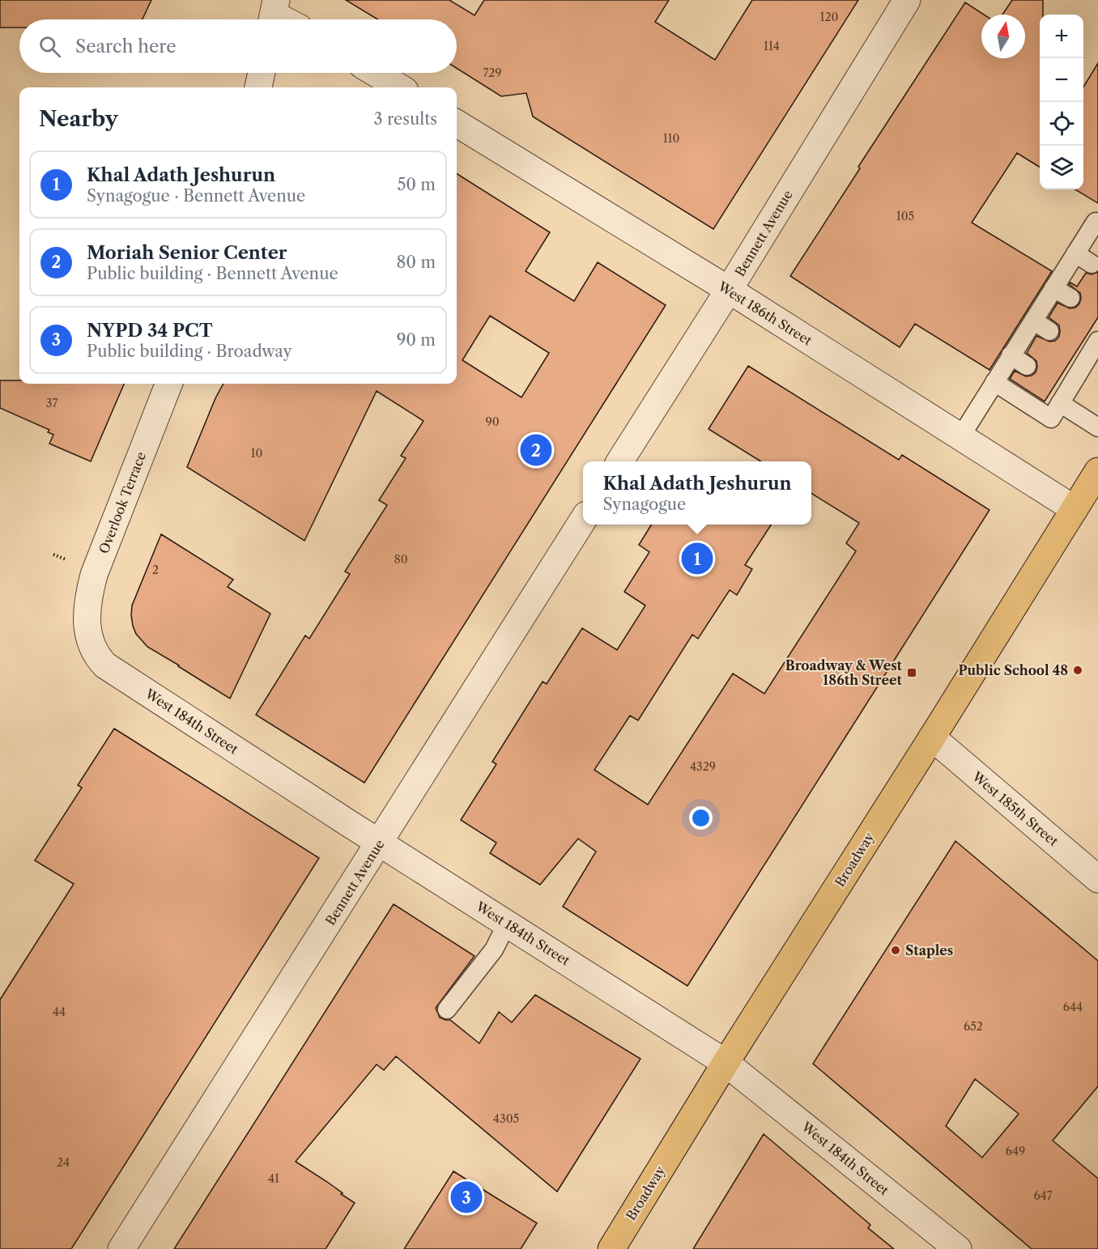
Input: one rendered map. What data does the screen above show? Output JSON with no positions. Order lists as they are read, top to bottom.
{
  "streets": {
    "main road": ["Broadway"],
    "street": [
      "Bennett Avenue",
      "West 186th Street",
      "Overlook Terrace",
      "West 184th Street",
      "West 185th Street"
    ]
  },
  "crossings": [
    ["Bennett Avenue", "West 186th Street"],
    ["Bennett Avenue", "West 184th Street"],
    ["West 186th Street", "Broadway"],
    ["Overlook Terrace", "West 184th Street"],
    ["West 184th Street", "Broadway"],
    ["West 185th Street", "Broadway"]
  ],
  "places": {
    "other": ["Public School 48", "Staples"],
    "transit": ["Broadway & West 186th Street"]
  },
  "house_numbers": [
    "120",
    "114",
    "729",
    "110",
    "105",
    "37",
    "90",
    "10",
    "80",
    "2",
    "4329",
    "644",
    "44",
    "652",
    "4305",
    "649",
    "24",
    "41",
    "647"
  ],
  "north": "top",
  "page": {
    "map_buttons": ["+", "−"],
    "search": "Search here",
    "heading": ["Nearby", "3 results"],
    "list": [
      {
        "mark": "1",
        "name": "Khal Adath Jeshurun",
        "note": "Synagogue · Bennett Avenue",
        "value": "50 m"
      },
      {
        "mark": "2",
        "name": "Moriah Senior Center",
        "note": "Public building · Bennett Avenue",
        "value": "80 m"
      },
      {
        "mark": "3",
        "name": "NYPD 34 PCT",
        "note": "Public building · Broadway",
        "value": "90 m"
      }
    ],
    "pins": ["2", "1", "3"],
    "popup": ["Khal Adath Jeshurun", "Synagogue"]
  }
}
